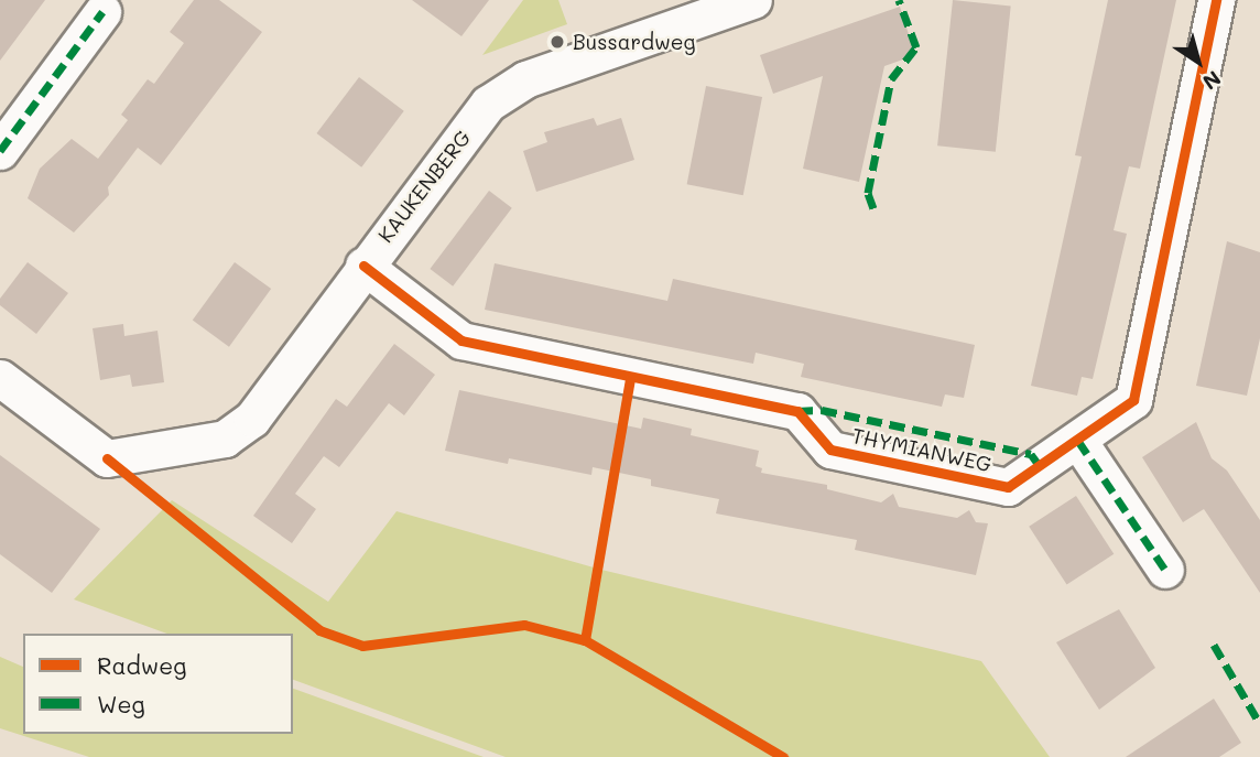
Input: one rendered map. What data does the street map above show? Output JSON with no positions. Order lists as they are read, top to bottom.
{
  "streets": {
    "street": ["KAUKENBERG", "THYMIANWEG"]
  },
  "crossings": [
    ["KAUKENBERG", "THYMIANWEG"]
  ],
  "places": ["Bussardweg"],
  "legend": ["Radweg", "Weg"],
  "north": "bottom right"
}
